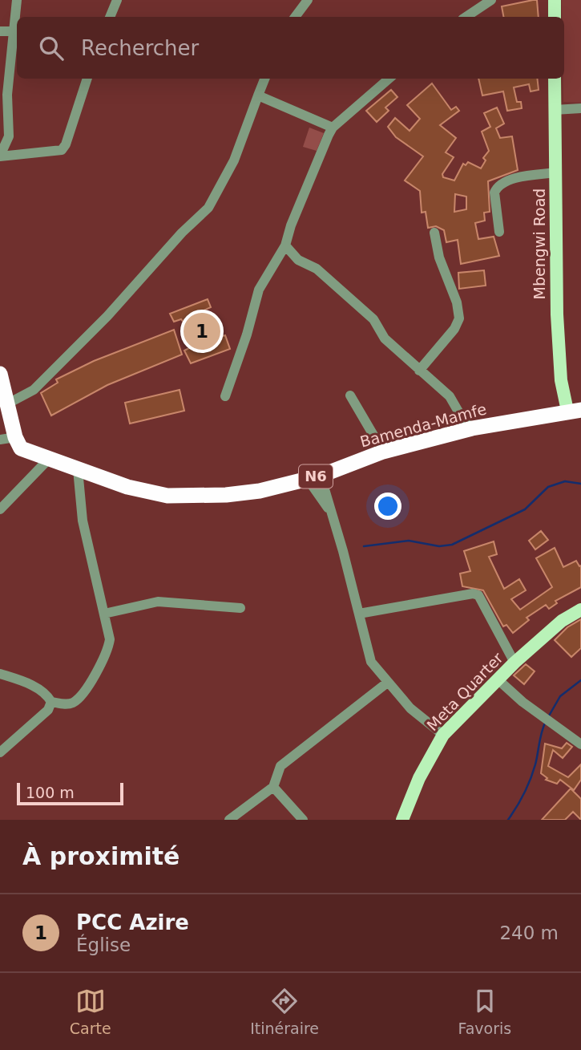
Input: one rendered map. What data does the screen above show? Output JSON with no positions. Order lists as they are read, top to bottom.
{
  "streets": {
    "highway": ["Bamenda-Mamfe", "N6"],
    "main road": ["Mbengwi Road", "Meta Quarter"]
  },
  "crossings": [
    ["Mbengwi Road", "Bamenda-Mamfe"]
  ],
  "scale_bar": "100 m",
  "page": {
    "search": "Rechercher",
    "pins": "1",
    "scale": "100 m",
    "heading": "À proximité",
    "list": [
      {
        "mark": "1",
        "name": "PCC Azire",
        "note": "Église",
        "value": "240 m"
      }
    ],
    "nav": ["Carte", "Itinéraire", "Favoris"]
  }
}
